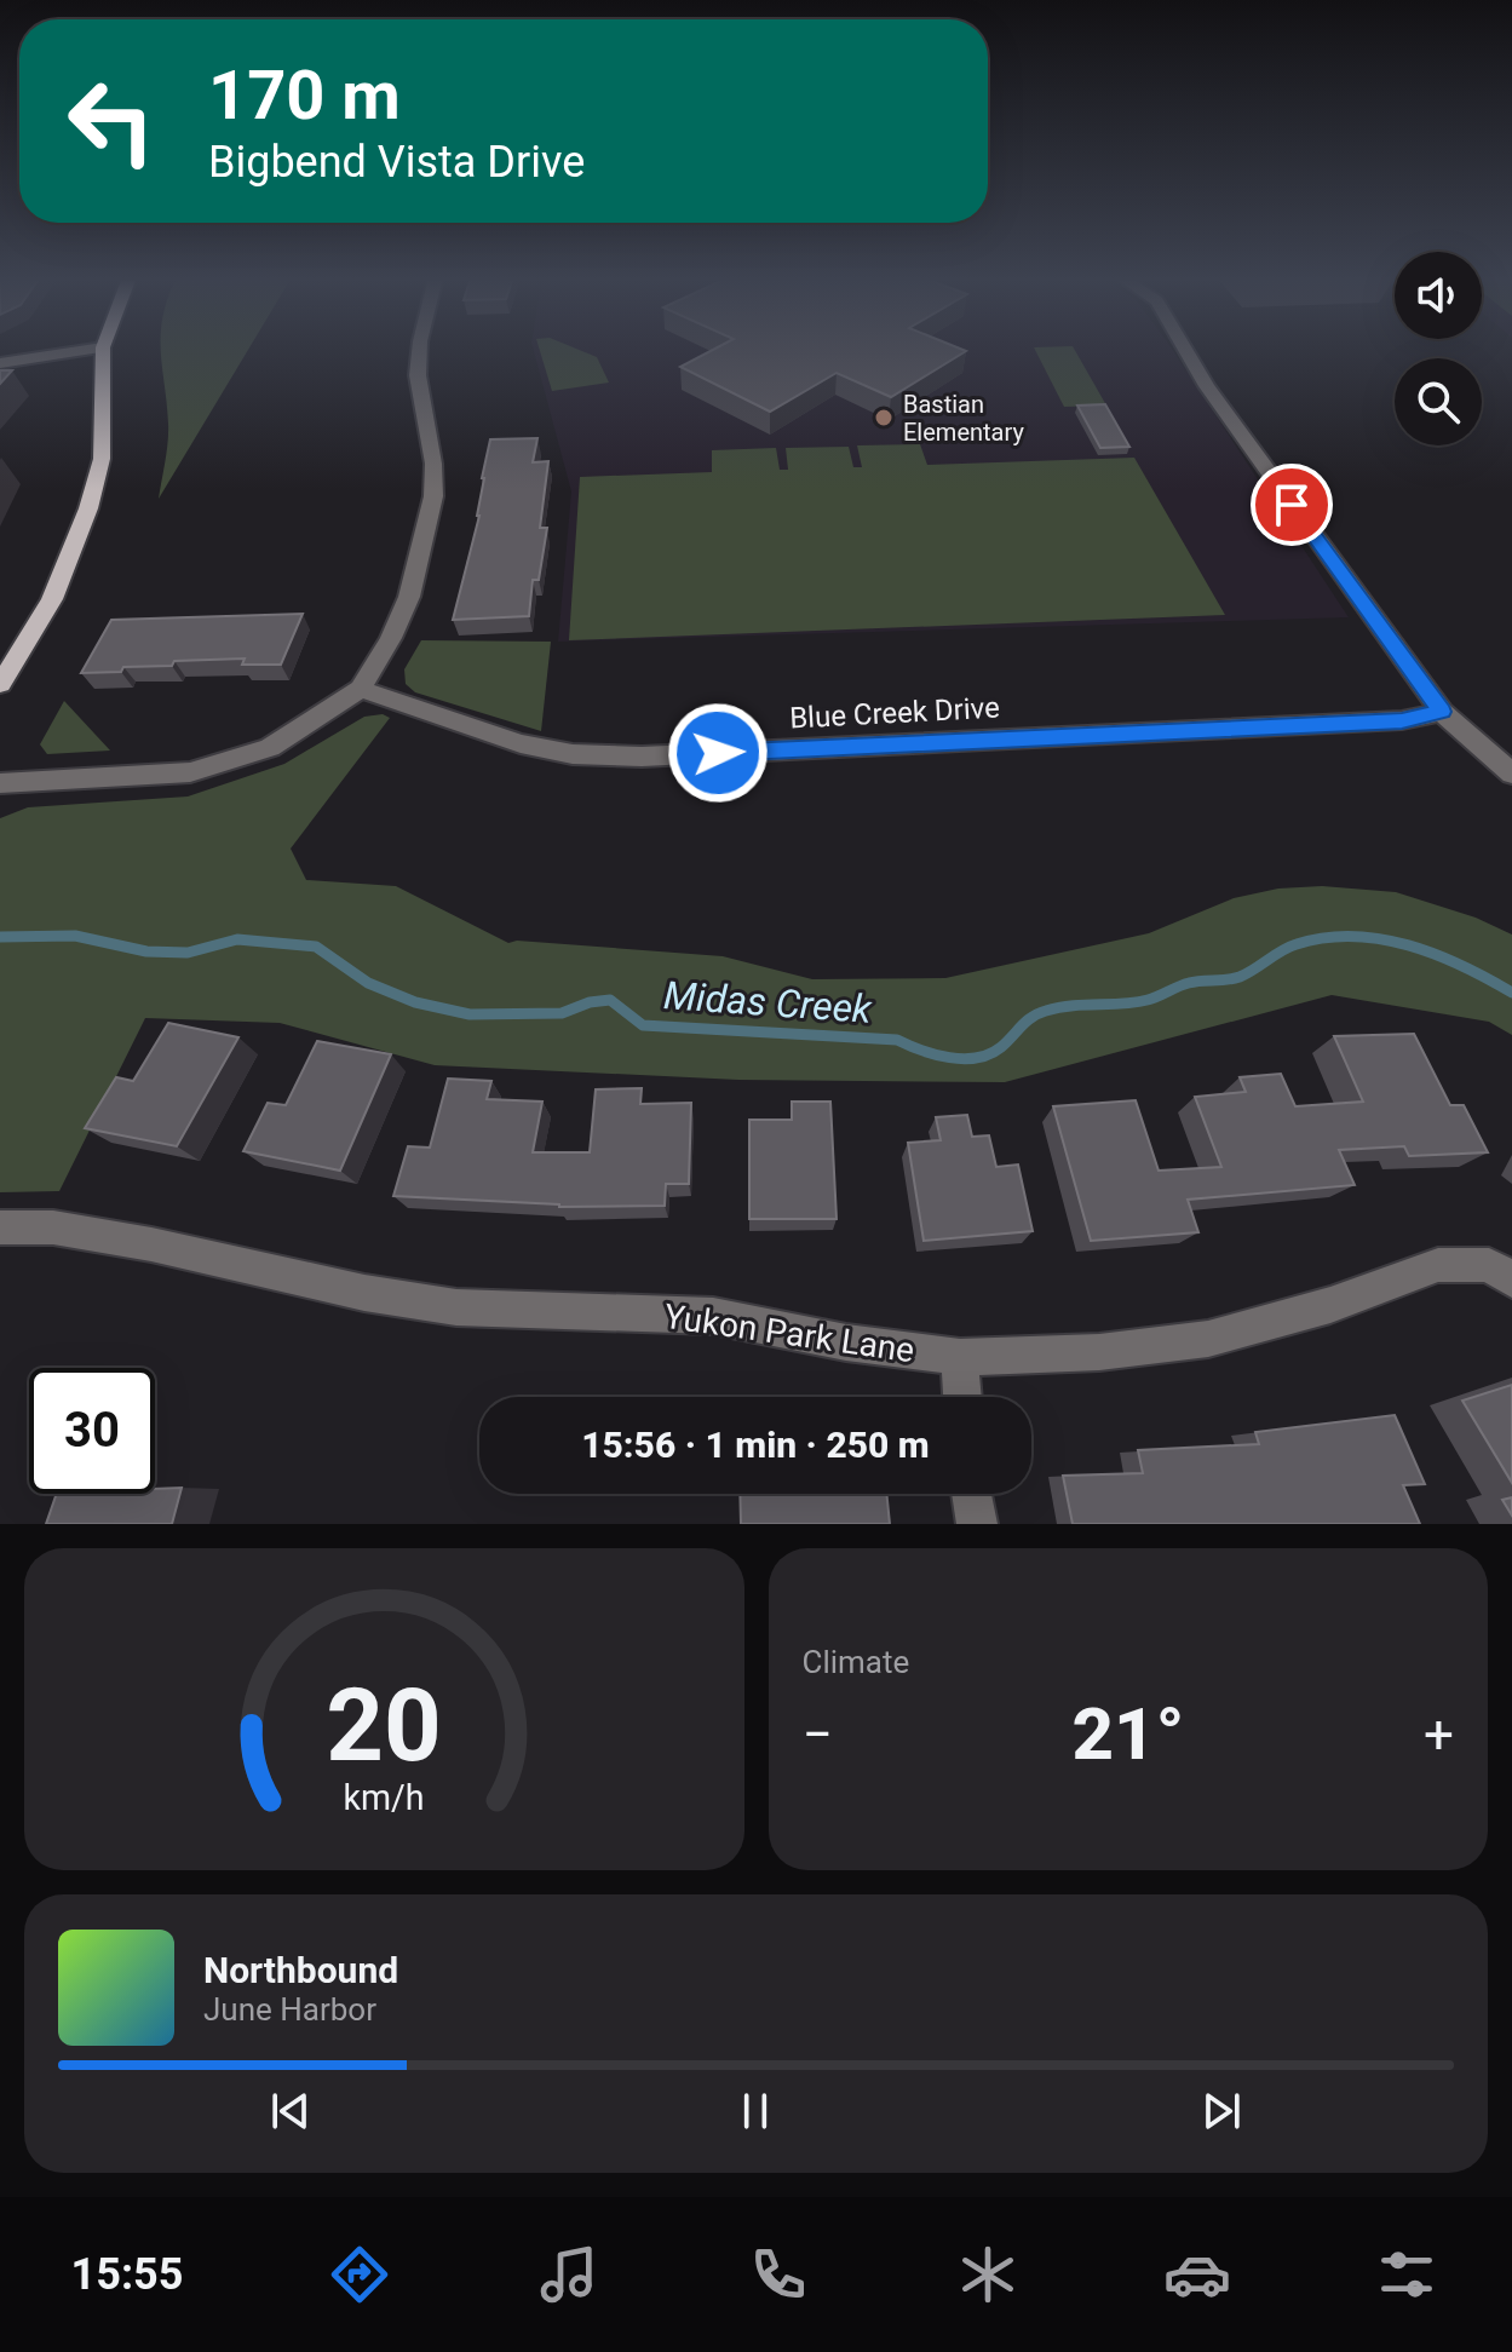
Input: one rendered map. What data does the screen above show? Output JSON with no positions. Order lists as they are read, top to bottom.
{
  "streets": {
    "street": ["Blue Creek Drive", "Yukon Park Lane"]
  },
  "water": ["Midas Creek"],
  "places": ["Bastian Elementary"],
  "page": {
    "turn": ["170 m", "Bigbend Vista Drive"],
    "limit": "30",
    "trip": "15:56 · 1 min · 250 m",
    "tile": "Climate",
    "heat": ["−", "21°", "+"],
    "song": ["Northbound", "June Harbor"],
    "tabs": "15:55",
    "gauge": ["20", "km/h"]
  }
}
